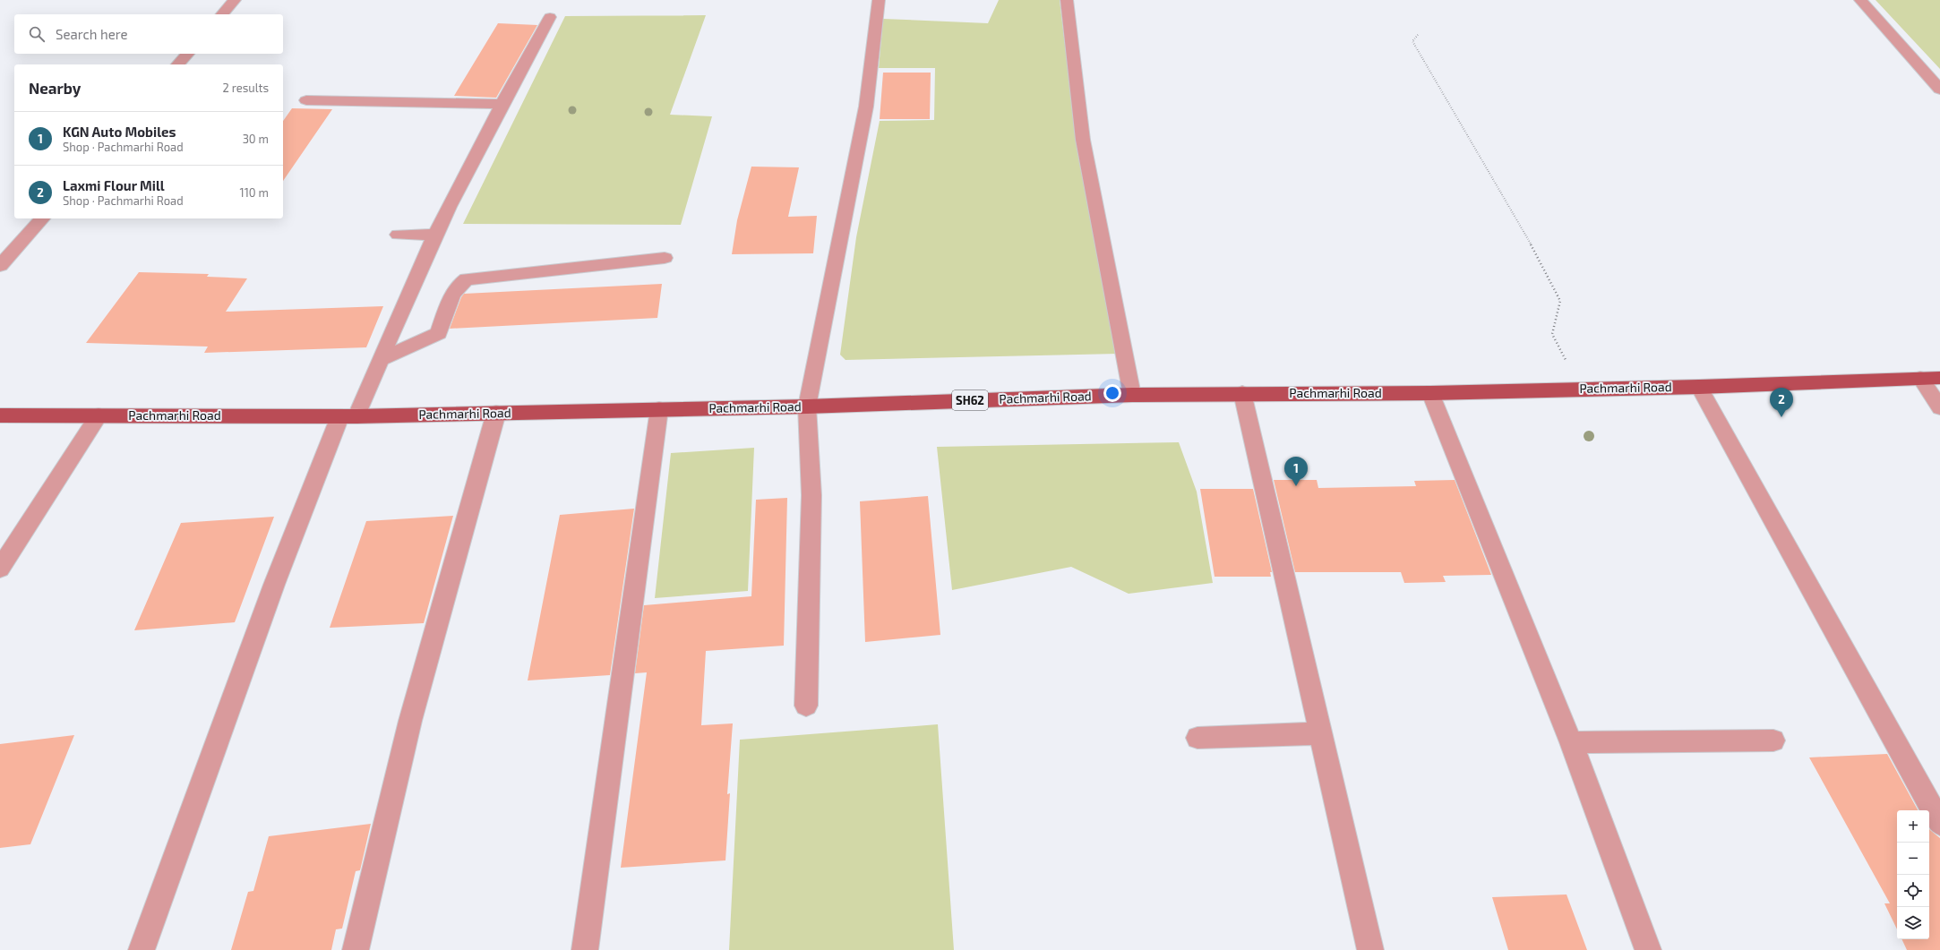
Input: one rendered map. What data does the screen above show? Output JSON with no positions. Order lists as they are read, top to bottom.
{
  "streets": {
    "main road": ["Pachmarhi Road", "SH62"]
  },
  "page": {
    "search": "Search here",
    "heading": ["Nearby", "2 results"],
    "list": [
      {
        "mark": "1",
        "name": "KGN Auto Mobiles",
        "note": "Shop · Pachmarhi Road",
        "value": "30 m"
      },
      {
        "mark": "2",
        "name": "Laxmi Flour Mill",
        "note": "Shop · Pachmarhi Road",
        "value": "110 m"
      }
    ],
    "pins": ["2", "1"],
    "map_buttons": ["+", "−"]
  }
}
